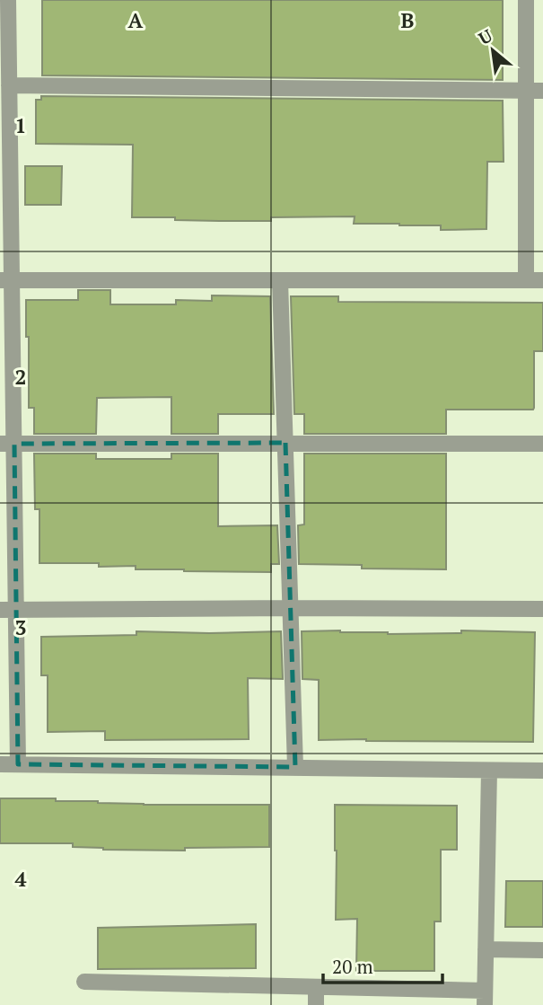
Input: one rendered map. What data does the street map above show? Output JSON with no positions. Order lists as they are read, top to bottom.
{
  "scale_bar": "20 m",
  "north": "top left",
  "grid": {
    "columns": ["A", "B"],
    "rows": [
      "1",
      "2",
      "3",
      "4"
    ]
  }
}
